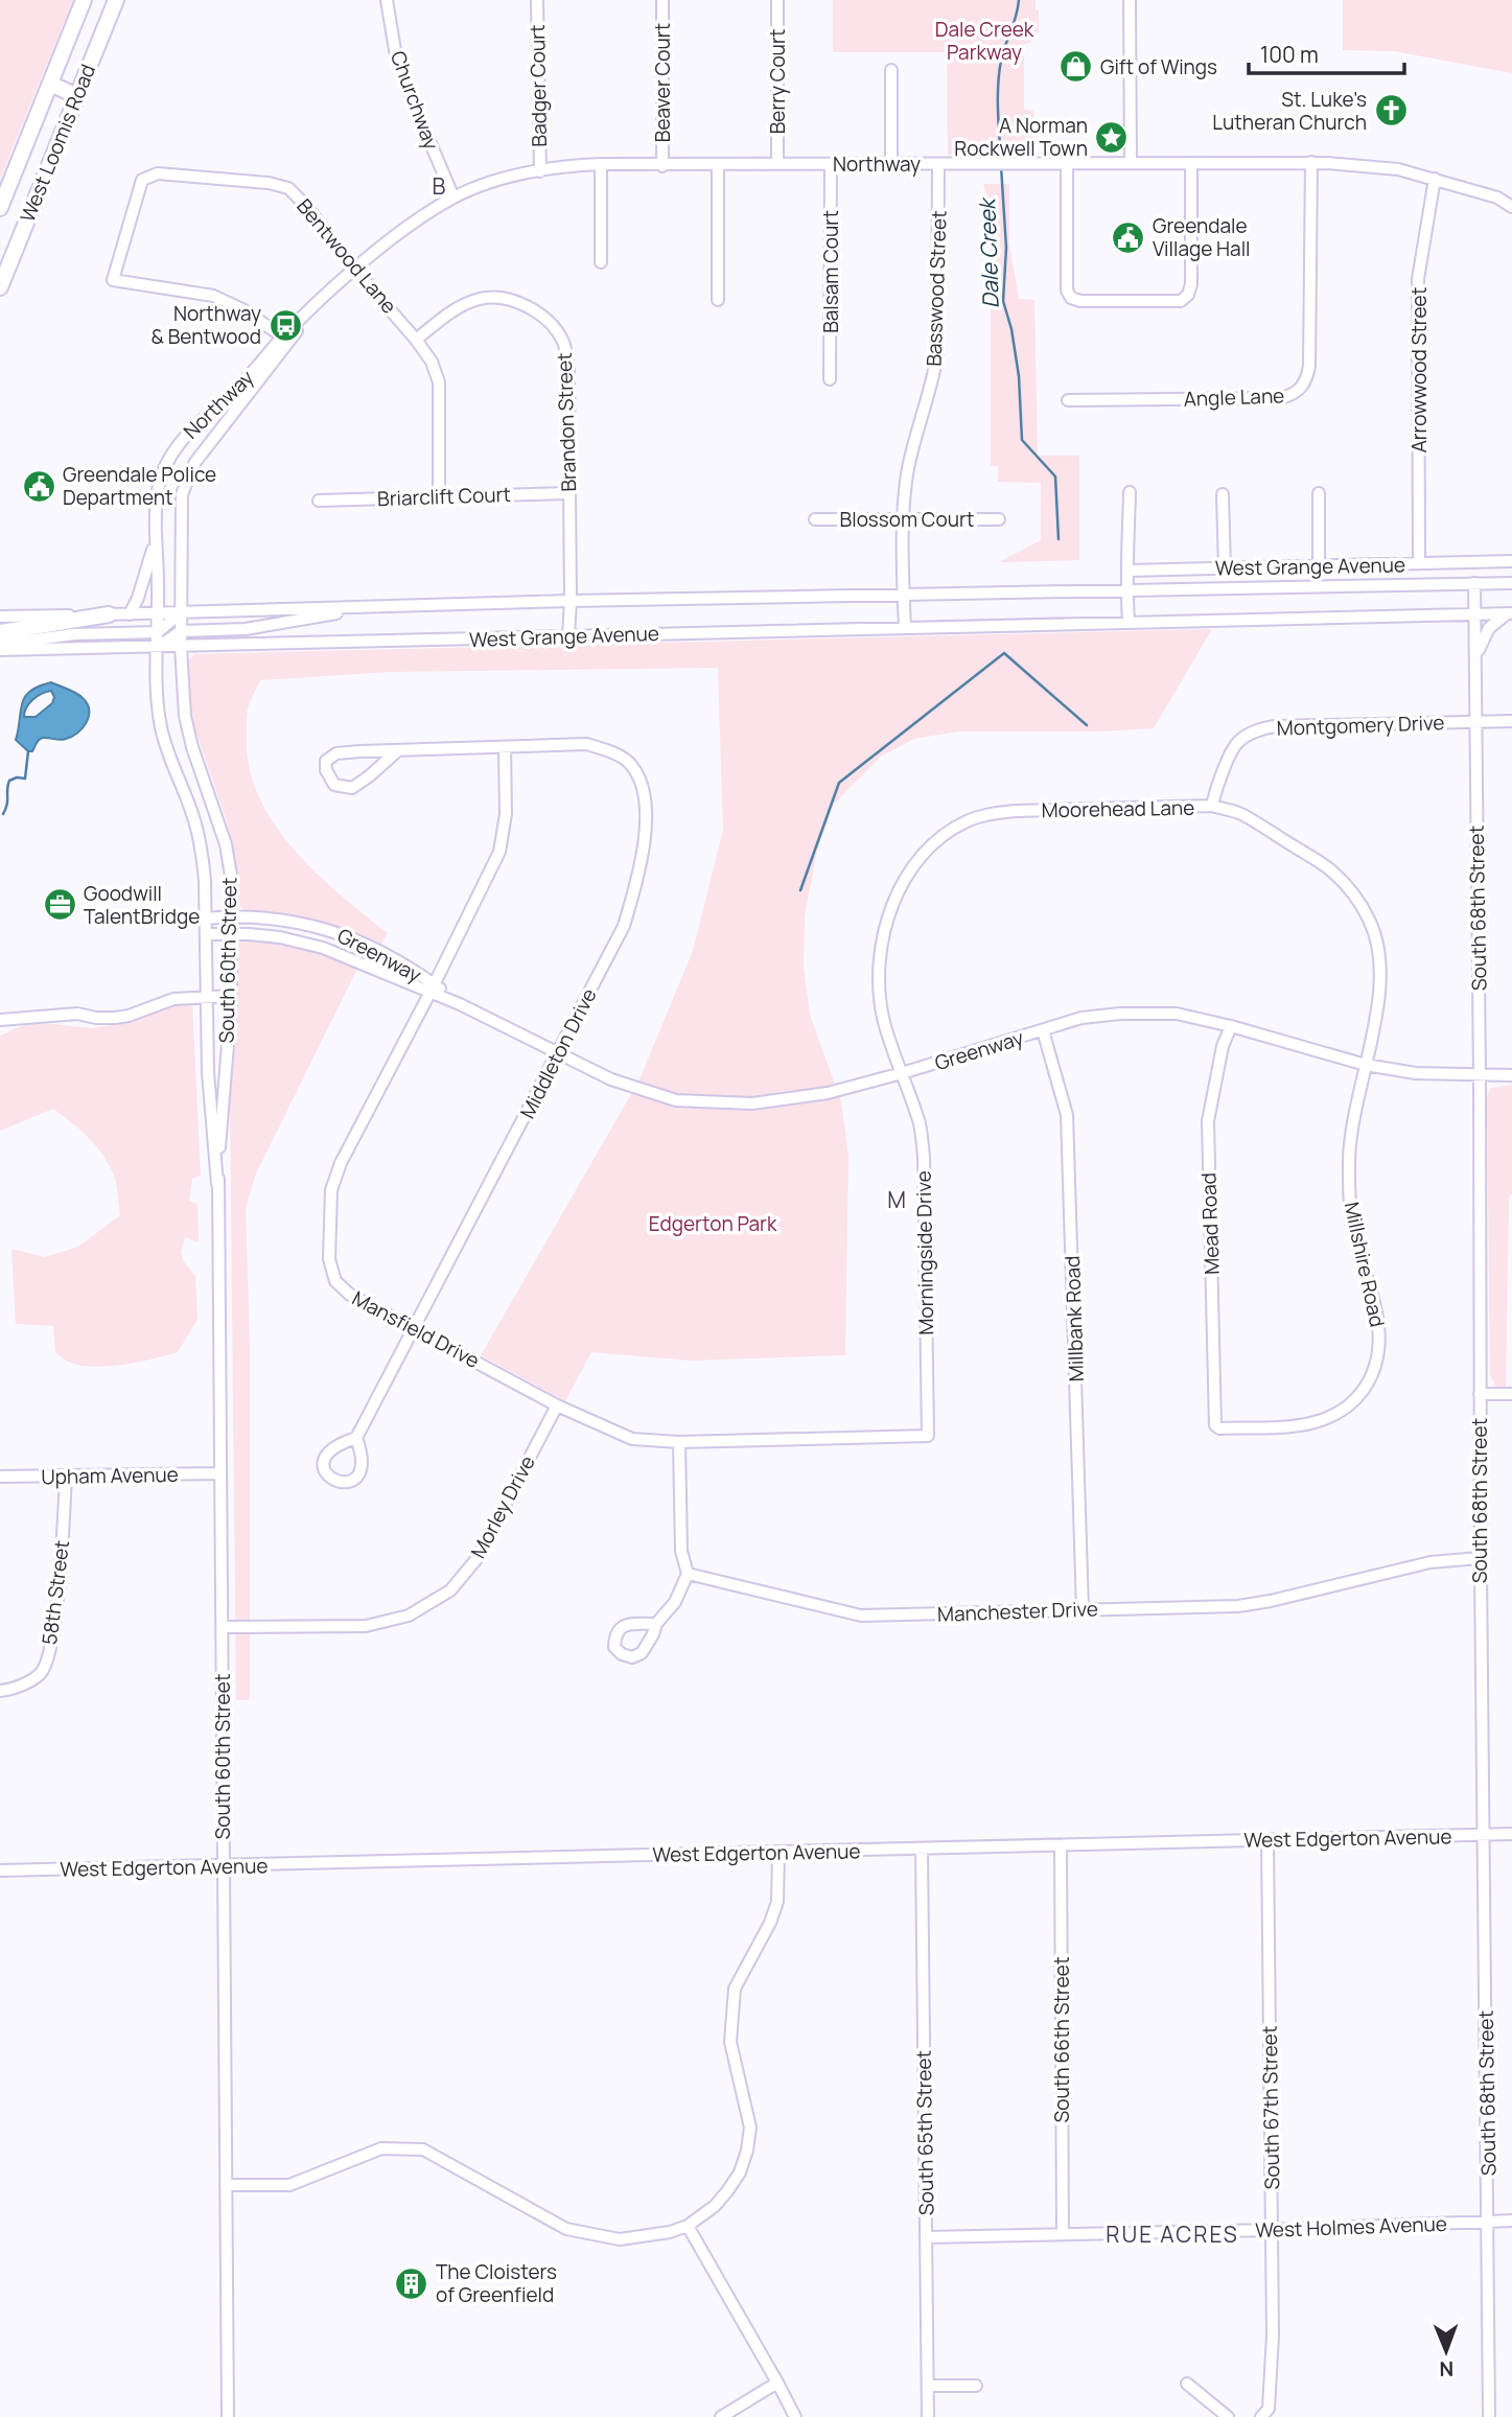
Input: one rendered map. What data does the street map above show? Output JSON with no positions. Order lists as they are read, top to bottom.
{
  "streets": {
    "main road": ["West Loomis Road"],
    "street": [
      "Berry Court",
      "Beaver Court",
      "Badger Court",
      "Churchway",
      "Northway",
      "Bentwood Lane",
      "Balsam Court",
      "Basswood Street",
      "Arrowwood Street",
      "Angle Lane",
      "Brandon Street",
      "Briarclift Court",
      "Blossom Court",
      "West Grange Avenue",
      "Montgomery Drive",
      "Moorehead Lane",
      "South 68th Street",
      "Greenway",
      "South 60th Street",
      "Middleton Drive",
      "Mead Road",
      "Morningside Drive",
      "Millshire Road",
      "Millbank Road",
      "Mansfield Drive",
      "Upham Avenue",
      "Morley Drive",
      "58th Street",
      "Manchester Drive",
      "West Edgerton Avenue",
      "South 66th Street",
      "South 67th Street",
      "South 65th Street",
      "West Holmes Avenue"
    ]
  },
  "crossings": [
    ["Berry Court", "Northway"],
    ["Beaver Court", "Northway"],
    ["Badger Court", "Northway"],
    ["Churchway", "Northway"],
    ["Northway", "Bentwood Lane"],
    ["Northway", "Balsam Court"],
    ["Northway", "Basswood Street"],
    ["Northway", "Arrowwood Street"],
    ["Northway", "Angle Lane"],
    ["Northway", "West Grange Avenue"],
    ["Northway", "South 60th Street"],
    ["Bentwood Lane", "Brandon Street"],
    ["Bentwood Lane", "Briarclift Court"],
    ["Basswood Street", "Blossom Court"],
    ["Basswood Street", "West Grange Avenue"],
    ["Arrowwood Street", "West Grange Avenue"],
    ["Brandon Street", "Briarclift Court"],
    ["Brandon Street", "West Grange Avenue"],
    ["West Grange Avenue", "South 68th Street"],
    ["West Grange Avenue", "South 60th Street"],
    ["Montgomery Drive", "Moorehead Lane"],
    ["Montgomery Drive", "South 68th Street"],
    ["Moorehead Lane", "Greenway"],
    ["Moorehead Lane", "Morningside Drive"],
    ["Moorehead Lane", "Millshire Road"],
    ["South 68th Street", "Greenway"],
    ["South 68th Street", "Manchester Drive"],
    ["South 68th Street", "West Edgerton Avenue"],
    ["South 68th Street", "West Holmes Avenue"],
    ["Greenway", "South 60th Street"],
    ["Greenway", "Middleton Drive"],
    ["Greenway", "Mead Road"],
    ["Greenway", "Morningside Drive"],
    ["Greenway", "Millshire Road"],
    ["Greenway", "Millbank Road"],
    ["Greenway", "Mansfield Drive"],
    ["South 60th Street", "Upham Avenue"],
    ["South 60th Street", "Morley Drive"],
    ["South 60th Street", "West Edgerton Avenue"],
    ["Middleton Drive", "Mansfield Drive"],
    ["Mead Road", "Millshire Road"],
    ["Morningside Drive", "Mansfield Drive"],
    ["Millbank Road", "Manchester Drive"],
    ["Mansfield Drive", "Morley Drive"],
    ["Upham Avenue", "58th Street"],
    ["West Edgerton Avenue", "South 66th Street"],
    ["West Edgerton Avenue", "South 67th Street"],
    ["West Edgerton Avenue", "South 65th Street"],
    ["South 66th Street", "West Holmes Avenue"],
    ["South 67th Street", "West Holmes Avenue"],
    ["South 65th Street", "West Holmes Avenue"]
  ],
  "districts": ["B", "M", "RUE ACRES"],
  "water": ["Dale Creek"],
  "parks": ["Dale Creek Parkway", "Edgerton Park"],
  "places": {
    "shop": ["Gift of Wings"],
    "church": ["St. Luke's Lutheran Church"],
    "place": ["A Norman Rockwell Town"],
    "public building": ["Greendale Village Hall", "Greendale Police Department"],
    "bus stop": ["Northway & Bentwood"],
    "office": ["Goodwill TalentBridge"],
    "building": ["The Cloisters of Greenfield"]
  },
  "scale_bar": "100 m",
  "north": "bottom"
}
